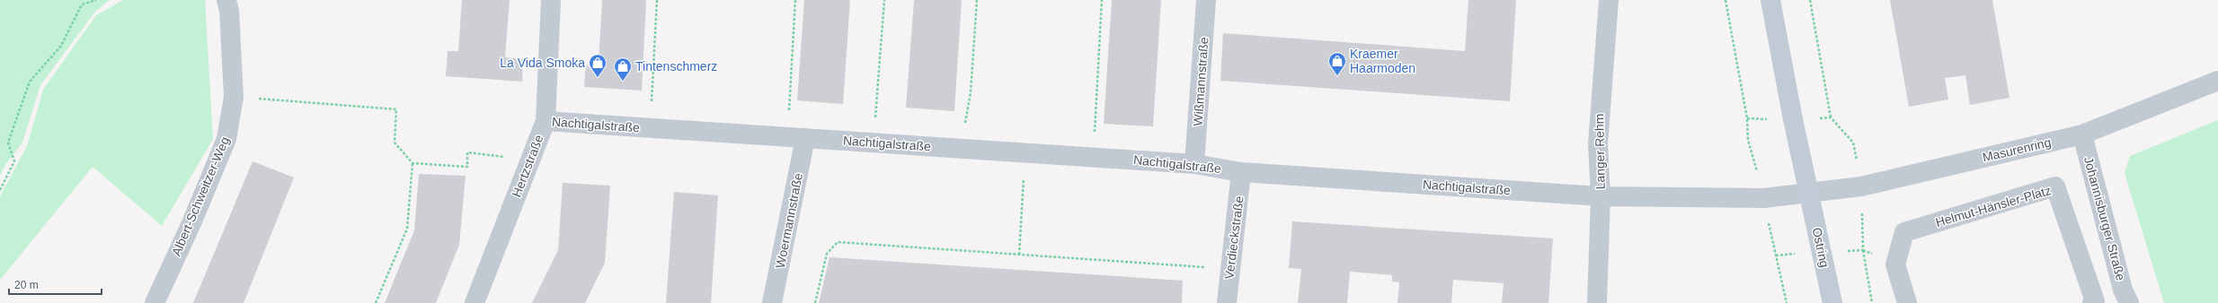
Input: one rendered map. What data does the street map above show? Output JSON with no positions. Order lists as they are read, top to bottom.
{
  "streets": {
    "street": [
      "Wißmannstraße",
      "Nachtigalstraße",
      "Masurenring",
      "Langer Rehm",
      "Hertzstraße",
      "Albert-Schweitzer-Weg",
      "Helmut-Hänsler-Platz",
      "Johannisburger Straße",
      "Woermannstraße",
      "Verdieckstraße",
      "Ostring"
    ]
  },
  "crossings": [
    ["Wißmannstraße", "Nachtigalstraße"],
    ["Nachtigalstraße", "Masurenring"],
    ["Nachtigalstraße", "Langer Rehm"],
    ["Nachtigalstraße", "Hertzstraße"],
    ["Nachtigalstraße", "Woermannstraße"],
    ["Nachtigalstraße", "Verdieckstraße"],
    ["Nachtigalstraße", "Ostring"],
    ["Masurenring", "Johannisburger Straße"],
    ["Masurenring", "Ostring"]
  ],
  "places": {
    "shop": ["Kraemer Haarmoden", "La Vida Smoka", "Tintenschmerz"]
  },
  "scale_bar": "20 m"
}
